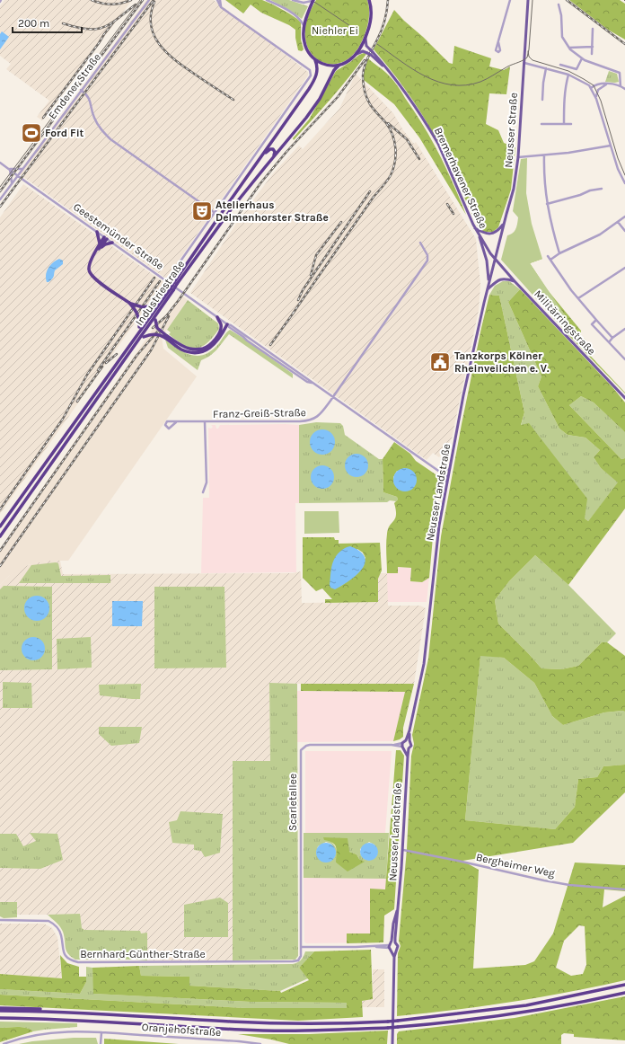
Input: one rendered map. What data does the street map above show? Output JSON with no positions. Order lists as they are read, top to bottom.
{
  "streets": {
    "highway": ["Industriestraße"],
    "main road": [
      "Neusser Straße",
      "Bremerhavener Straße",
      "Militärringstraße",
      "Neusser Landstraße"
    ],
    "street": [
      "Emdener Straße",
      "Geestemünder Straße",
      "Franz-Greiß-Straße",
      "Scarletallee",
      "Bergheimer Weg",
      "Bernhard-Günther-Straße",
      "Oranjehofstraße"
    ]
  },
  "crossings": [
    ["Emdener Straße", "Geestemünder Straße"],
    ["Neusser Straße", "Bremerhavener Straße"],
    ["Neusser Straße", "Militärringstraße"],
    ["Neusser Straße", "Neusser Landstraße"],
    ["Bremerhavener Straße", "Militärringstraße"],
    ["Bremerhavener Straße", "Neusser Landstraße"],
    ["Geestemünder Straße", "Industriestraße"],
    ["Geestemünder Straße", "Franz-Greiß-Straße"],
    ["Geestemünder Straße", "Neusser Landstraße"],
    ["Militärringstraße", "Neusser Landstraße"],
    ["Neusser Landstraße", "Scarletallee"],
    ["Neusser Landstraße", "Bergheimer Weg"],
    ["Scarletallee", "Bernhard-Günther-Straße"]
  ],
  "parks": ["Niehler Ei"],
  "places": {
    "sports": ["Ford Fit"],
    "theatre": ["Atelierhaus Delmenhorster Straße"],
    "public building": ["Tanzkorps Kölner Rheinveilchen e. V."]
  },
  "scale_bar": "200 m"
}
